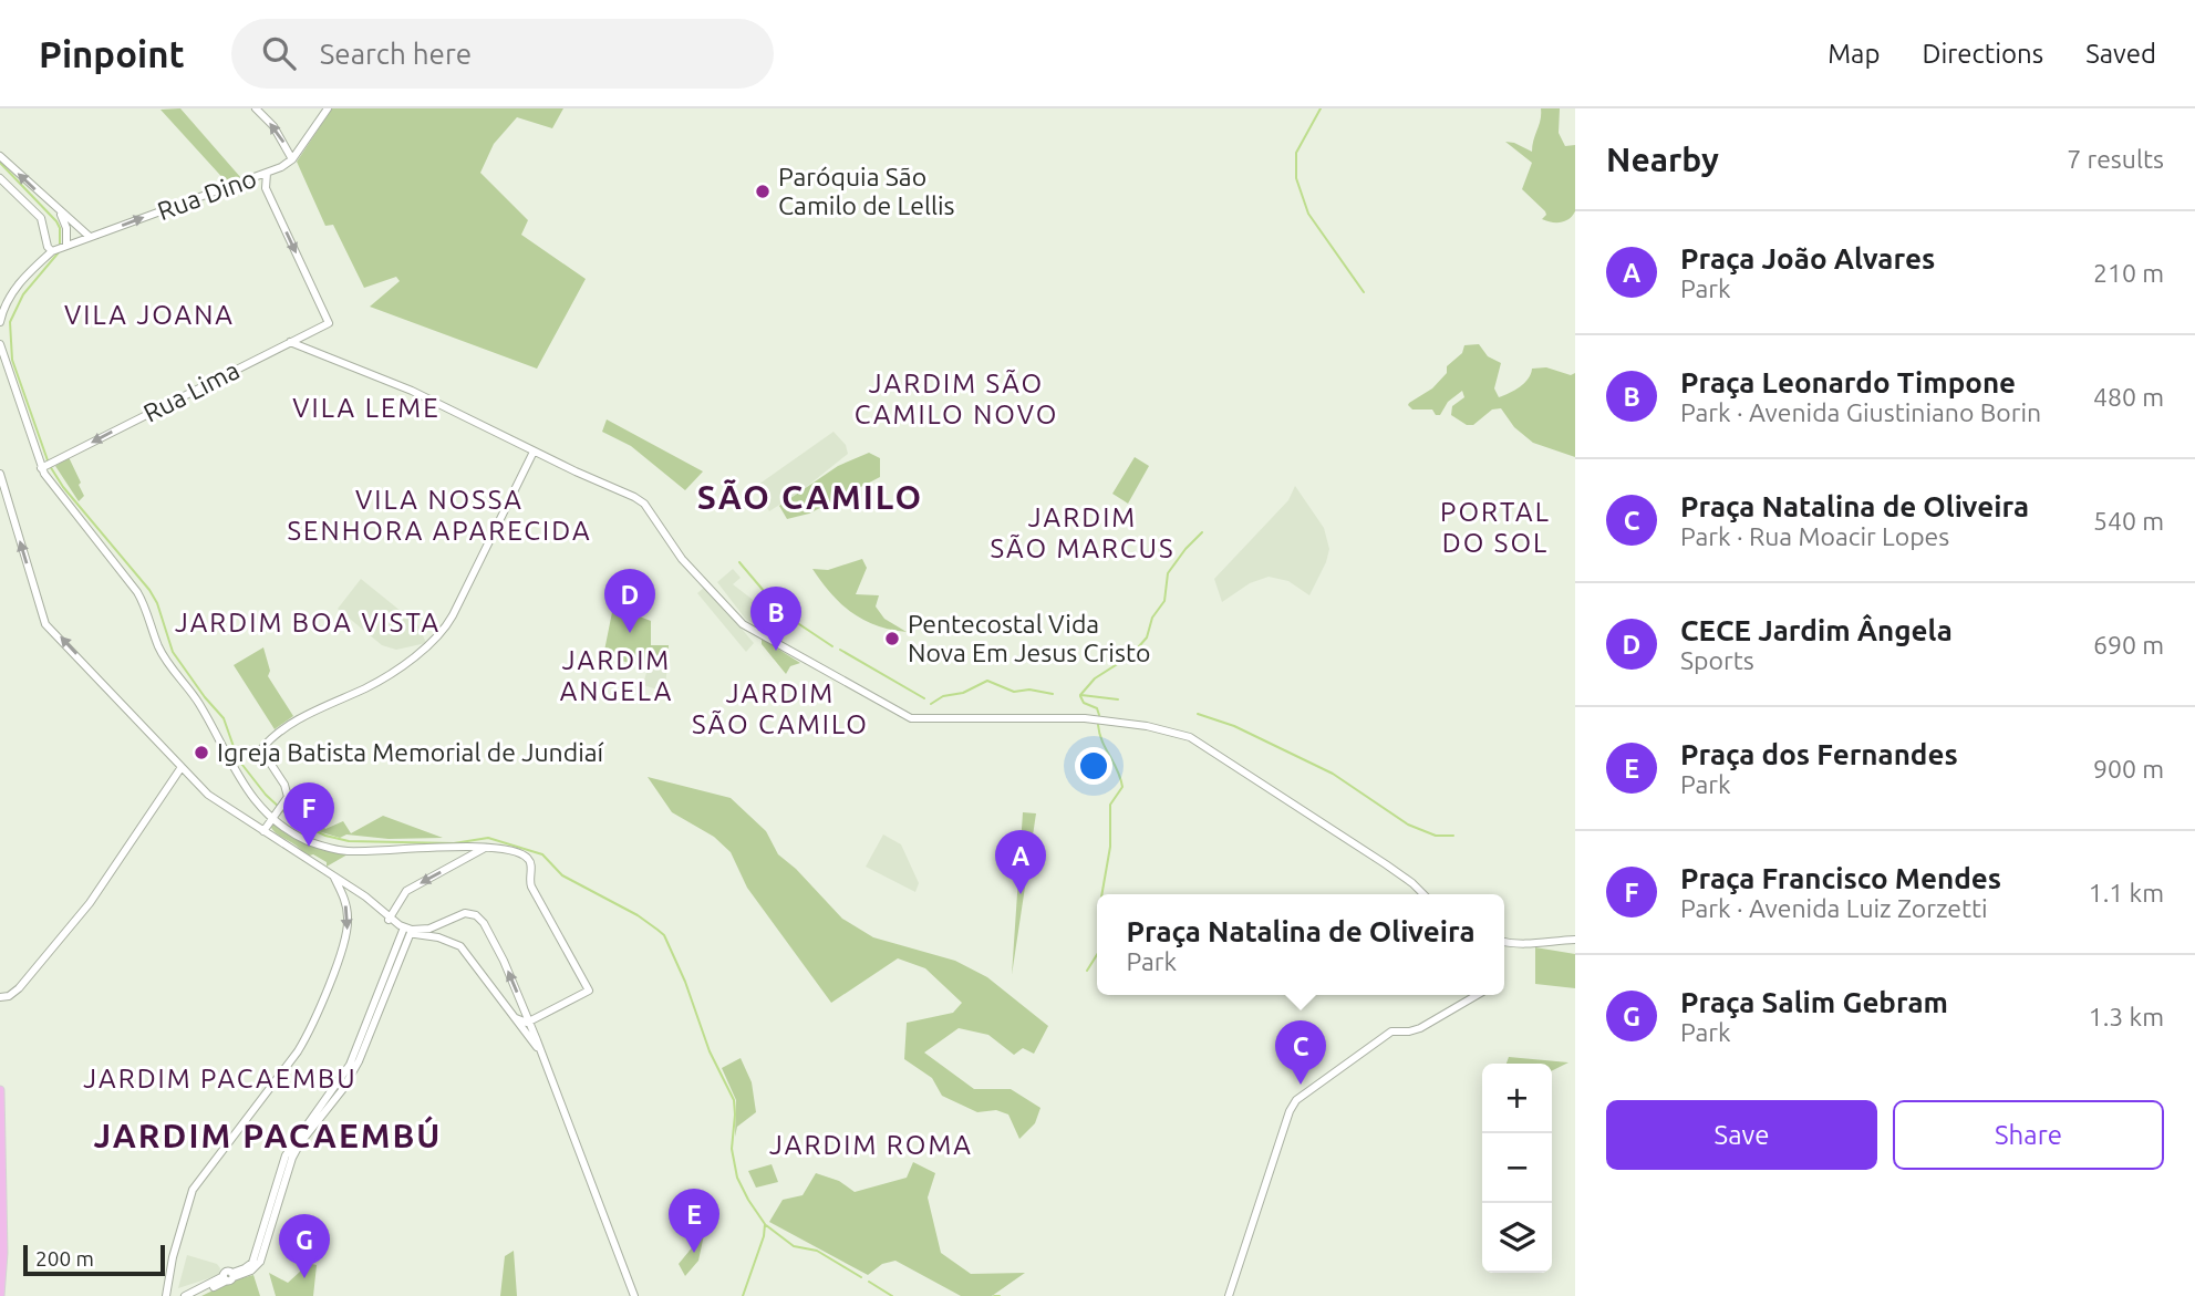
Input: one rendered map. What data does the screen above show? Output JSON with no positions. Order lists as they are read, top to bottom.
{
  "streets": {
    "main road": ["Rua Dino", "Rua Lima"]
  },
  "crossings": [
    ["Rua Dino", "Rua Lima"]
  ],
  "one_way": ["Rua Dino"],
  "districts": [
    "VILA JOANA",
    "JARDIM SÃO CAMILO NOVO",
    "VILA LEME",
    "SÃO CAMILO",
    "VILA NOSSA SENHORA APARECIDA",
    "PORTAL DO SOL",
    "JARDIM SÃO MARCUS",
    "JARDIM BOA VISTA",
    "JARDIM ANGELA",
    "JARDIM SÃO CAMILO",
    "JARDIM PACAEMBU",
    "JARDIM PACAEMBÚ",
    "JARDIM ROMA"
  ],
  "places": ["Paróquia São Camilo de Lellis", "Pentecostal Vida Nova Em Jesus Cristo", "Igreja Batista Memorial de Jundiaí"],
  "scale_bar": "200 m",
  "page": {
    "header": "Pinpoint",
    "search": "Search here",
    "nav": ["Map", "Directions", "Saved"],
    "heading": ["Nearby", "7 results"],
    "list": [
      {
        "mark": "A",
        "name": "Praça João Alvares",
        "note": "Park",
        "value": "210 m"
      },
      {
        "mark": "B",
        "name": "Praça Leonardo Timpone",
        "note": "Park · Avenida Giustiniano Borin",
        "value": "480 m"
      },
      {
        "mark": "C",
        "name": "Praça Natalina de Oliveira",
        "note": "Park · Rua Moacir Lopes",
        "value": "540 m"
      },
      {
        "mark": "D",
        "name": "CECE Jardim Ângela",
        "note": "Sports",
        "value": "690 m"
      },
      {
        "mark": "E",
        "name": "Praça dos Fernandes",
        "note": "Park",
        "value": "900 m"
      },
      {
        "mark": "F",
        "name": "Praça Francisco Mendes",
        "note": "Park · Avenida Luiz Zorzetti",
        "value": "1.1 km"
      },
      {
        "mark": "G",
        "name": "Praça Salim Gebram",
        "note": "Park",
        "value": "1.3 km"
      }
    ],
    "pins": [
      "D",
      "B",
      "F",
      "A",
      "C",
      "E",
      "G"
    ],
    "popup": ["Praça Natalina de Oliveira", "Park"],
    "map_buttons": ["+", "−"],
    "buttons": ["Save", "Share"],
    "scale": "200 m"
  }
}
